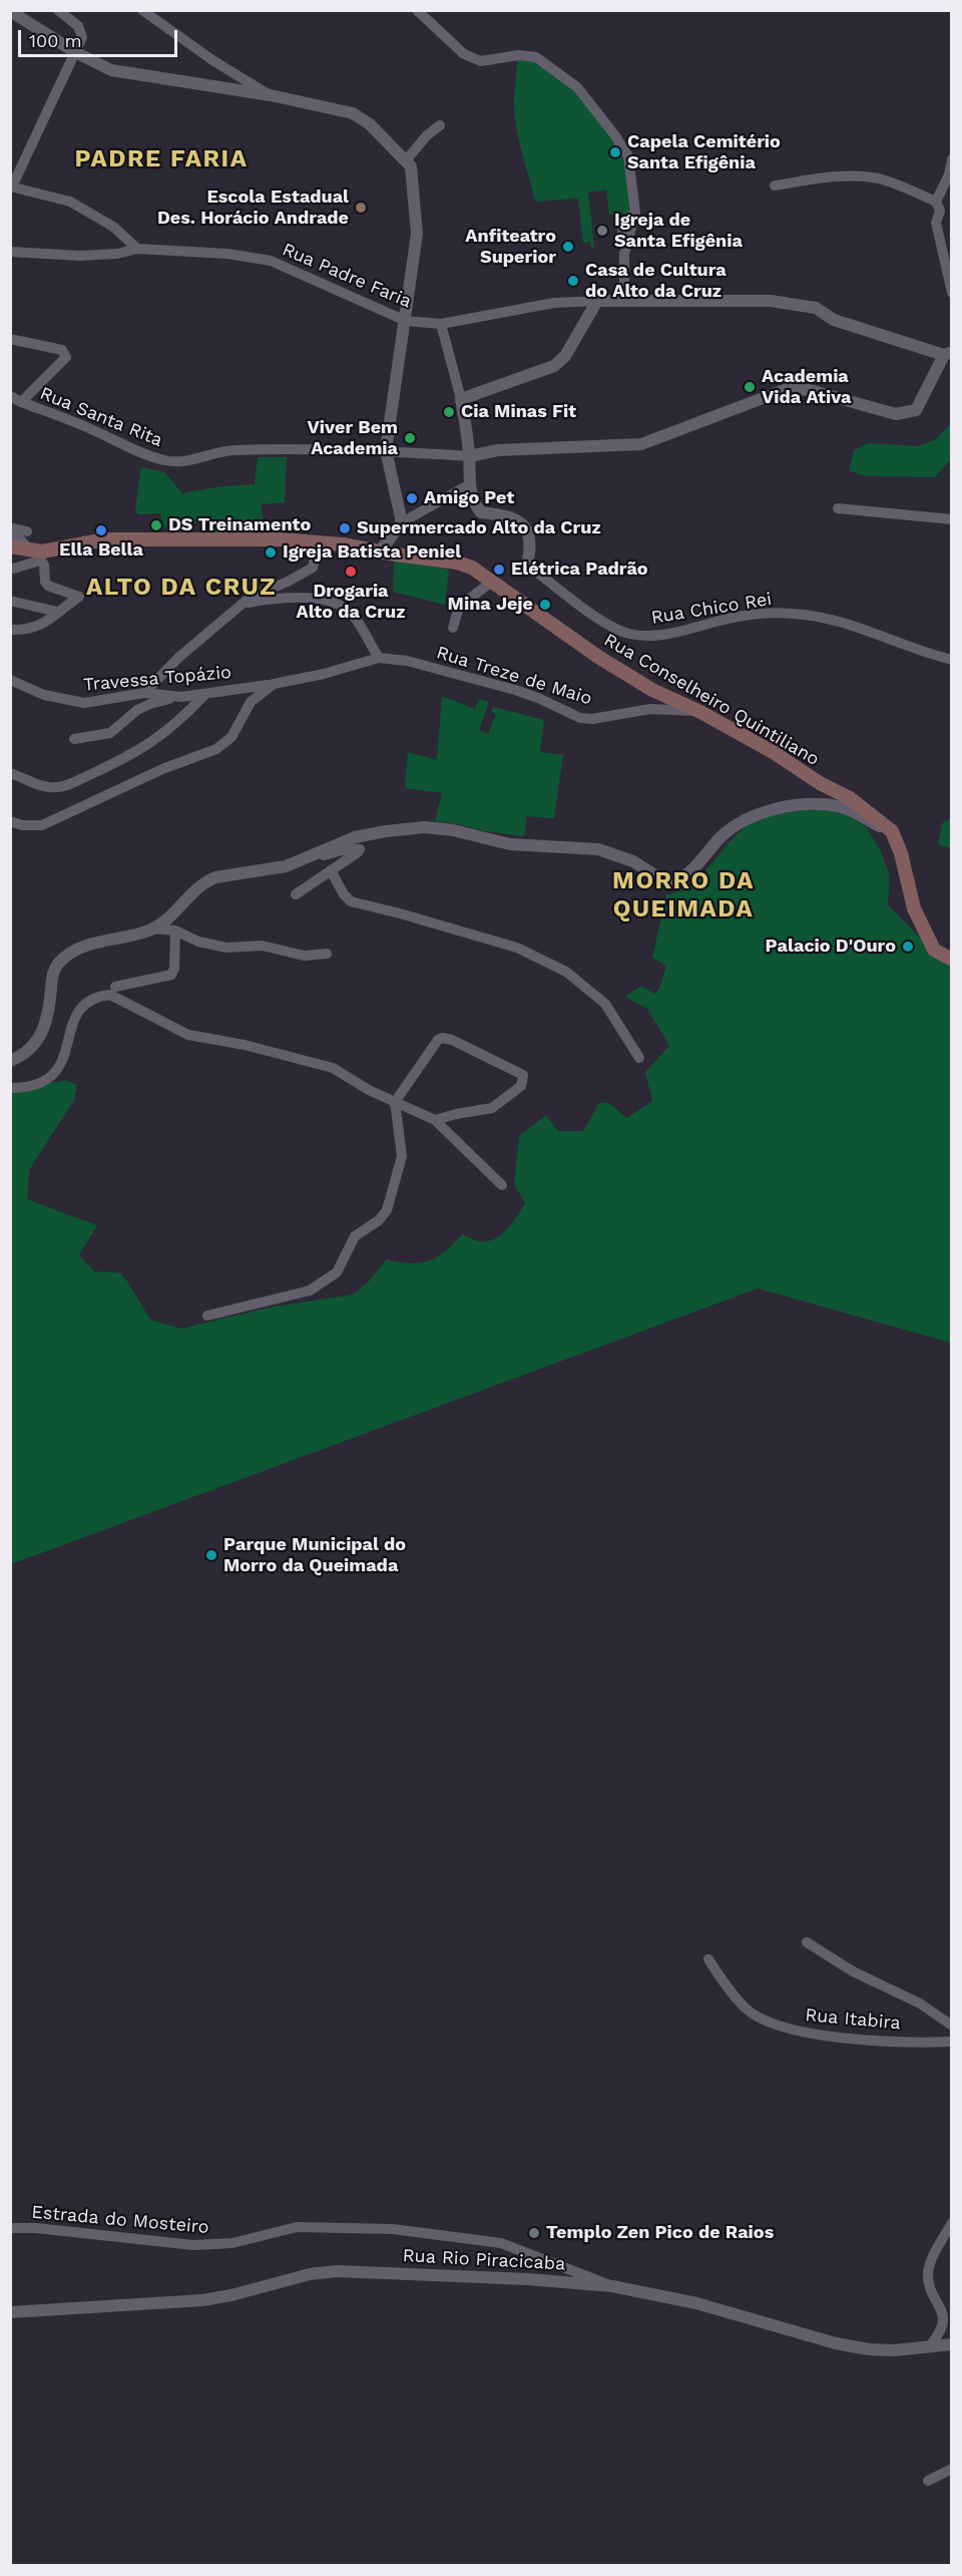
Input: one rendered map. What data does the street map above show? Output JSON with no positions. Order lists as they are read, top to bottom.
{
  "streets": {
    "main road": ["Rua Conselheiro Quintiliano"],
    "street": [
      "Rua Padre Faria",
      "Rua Santa Rita",
      "Rua Chico Rei",
      "Rua Treze de Maio",
      "Travessa Topázio",
      "Rua Itabira",
      "Estrada do Mosteiro",
      "Rua Rio Piracicaba"
    ]
  },
  "crossings": [
    ["Rua Treze de Maio", "Travessa Topázio"],
    ["Rua Treze de Maio", "Rua Conselheiro Quintiliano"],
    ["Estrada do Mosteiro", "Rua Rio Piracicaba"]
  ],
  "districts": ["PADRE FARIA", "ALTO DA CRUZ", "MORRO DA QUEIMADA"],
  "places": [
    "Capela Cemitério Santa Efigênia",
    "Escola Estadual Des. Horácio Andrade",
    "Igreja de Santa Efigênia",
    "Anfiteatro Superior",
    "Casa de Cultura do Alto da Cruz",
    "Academia Vida Ativa",
    "Cia Minas Fit",
    "Viver Bem Academia",
    "Amigo Pet",
    "DS Treinamento",
    "Supermercado Alto da Cruz",
    "Ella Bella",
    "Igreja Batista Peniel",
    "Elétrica Padrão",
    "Drogaria Alto da Cruz",
    "Mina Jeje",
    "Palacio D'Ouro",
    "Parque Municipal do Morro da Queimada",
    "Templo Zen Pico de Raios"
  ],
  "scale_bar": "100 m"
}
